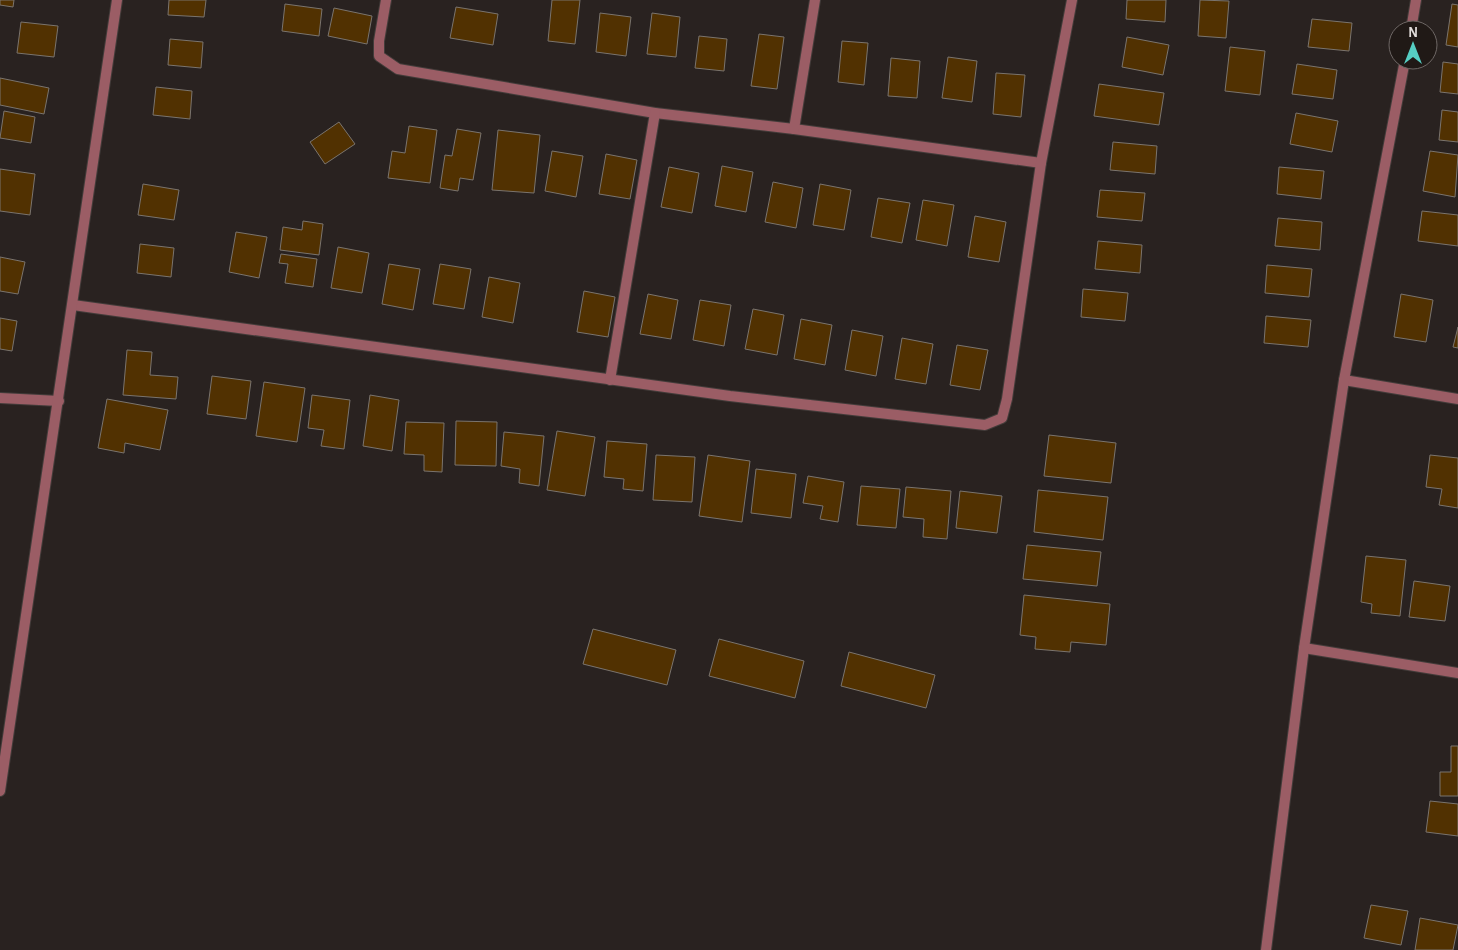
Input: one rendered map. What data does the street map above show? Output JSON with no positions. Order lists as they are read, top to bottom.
{
  "north": "top"
}
